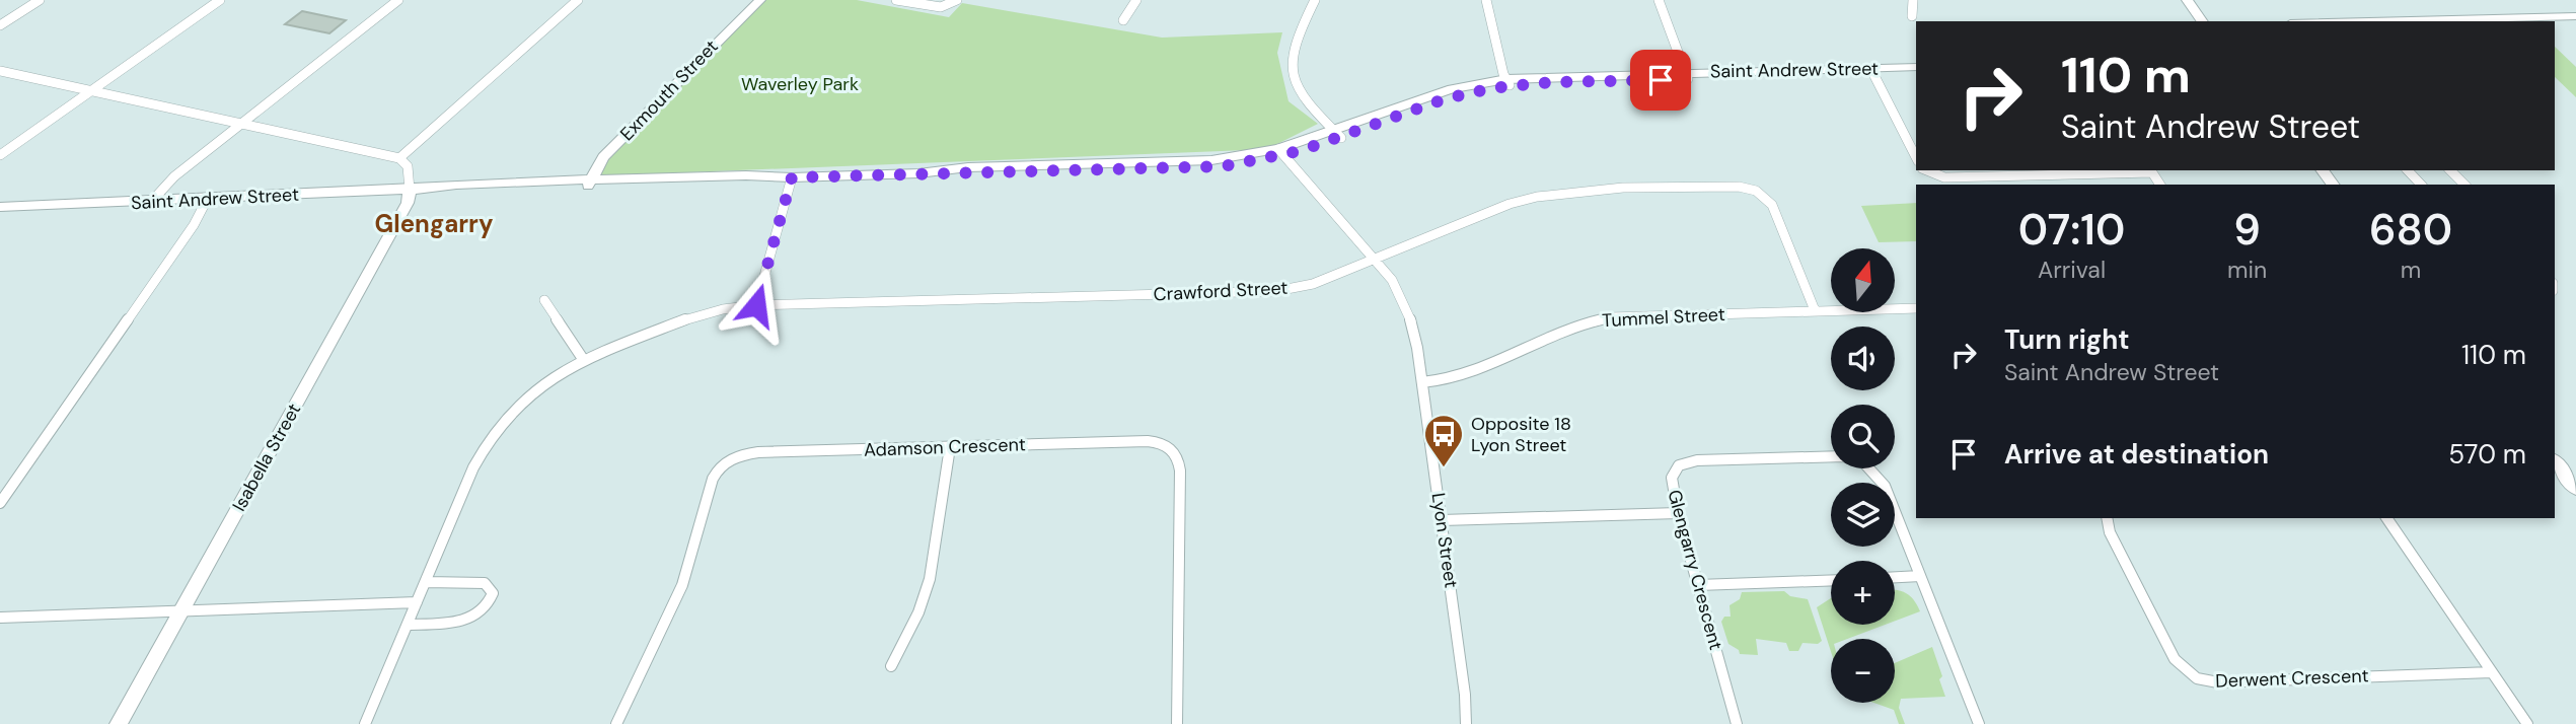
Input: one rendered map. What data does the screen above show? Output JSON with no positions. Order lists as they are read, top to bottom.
{
  "streets": {
    "street": [
      "Saint Andrew Street",
      "Exmouth Street",
      "Crawford Street",
      "Tummel Street",
      "Adamson Crescent",
      "Isabella Street",
      "Lyon Street",
      "Glengarry Crescent",
      "Derwent Crescent"
    ]
  },
  "crossings": [
    ["Saint Andrew Street", "Exmouth Street"],
    ["Saint Andrew Street", "Isabella Street"],
    ["Saint Andrew Street", "Lyon Street"],
    ["Crawford Street", "Tummel Street"],
    ["Crawford Street", "Lyon Street"],
    ["Tummel Street", "Lyon Street"]
  ],
  "districts": ["Glengarry"],
  "parks": ["Waverley Park"],
  "places": {
    "bus stop": ["Opposite 18 Lyon Street"]
  },
  "north": "top",
  "page": {
    "turn": ["110 m", "Saint Andrew Street"],
    "eta": [
      "07:10",
      "Arrival",
      "9",
      "min",
      "680",
      "m"
    ],
    "map_buttons": ["+", "−"],
    "list": [
      {
        "name": "Turn right",
        "note": "Saint Andrew Street",
        "value": "110 m"
      },
      {
        "name": "Arrive at destination",
        "value": "570 m"
      }
    ]
  }
}
